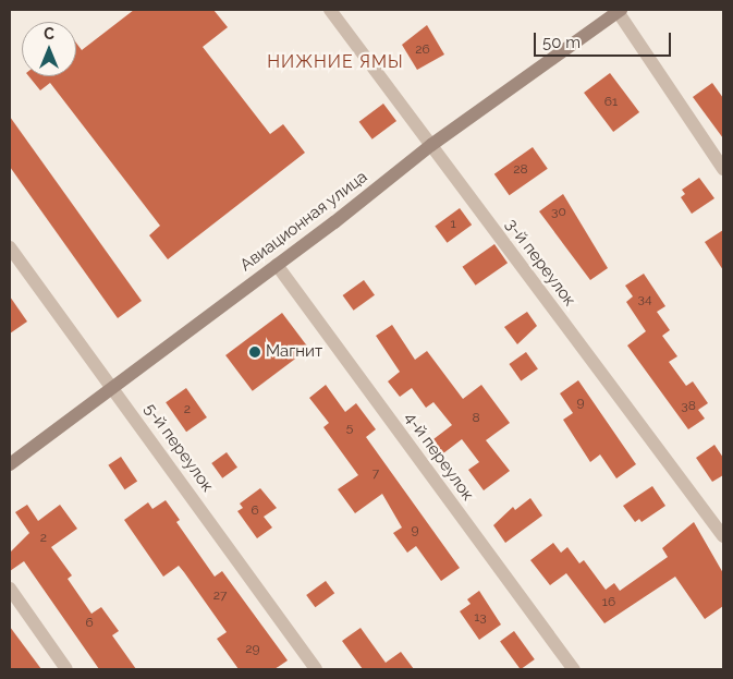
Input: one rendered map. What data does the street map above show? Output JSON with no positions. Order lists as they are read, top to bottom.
{
  "streets": {
    "main road": ["Авиационная улица"],
    "street": ["3-й переулок", "5-й переулок", "4-й переулок"]
  },
  "crossings": [
    ["Авиационная улица", "3-й переулок"],
    ["Авиационная улица", "5-й переулок"],
    ["Авиационная улица", "4-й переулок"]
  ],
  "districts": ["НИЖНИЕ ЯМЫ"],
  "places": ["Магнит"],
  "house_numbers": [
    "26",
    "61",
    "28",
    "30",
    "1",
    "34",
    "9",
    "38",
    "2",
    "8",
    "5",
    "7",
    "6",
    "9",
    "2",
    "27",
    "16",
    "13",
    "6",
    "29"
  ],
  "scale_bar": "50 m",
  "north": "top"
}
